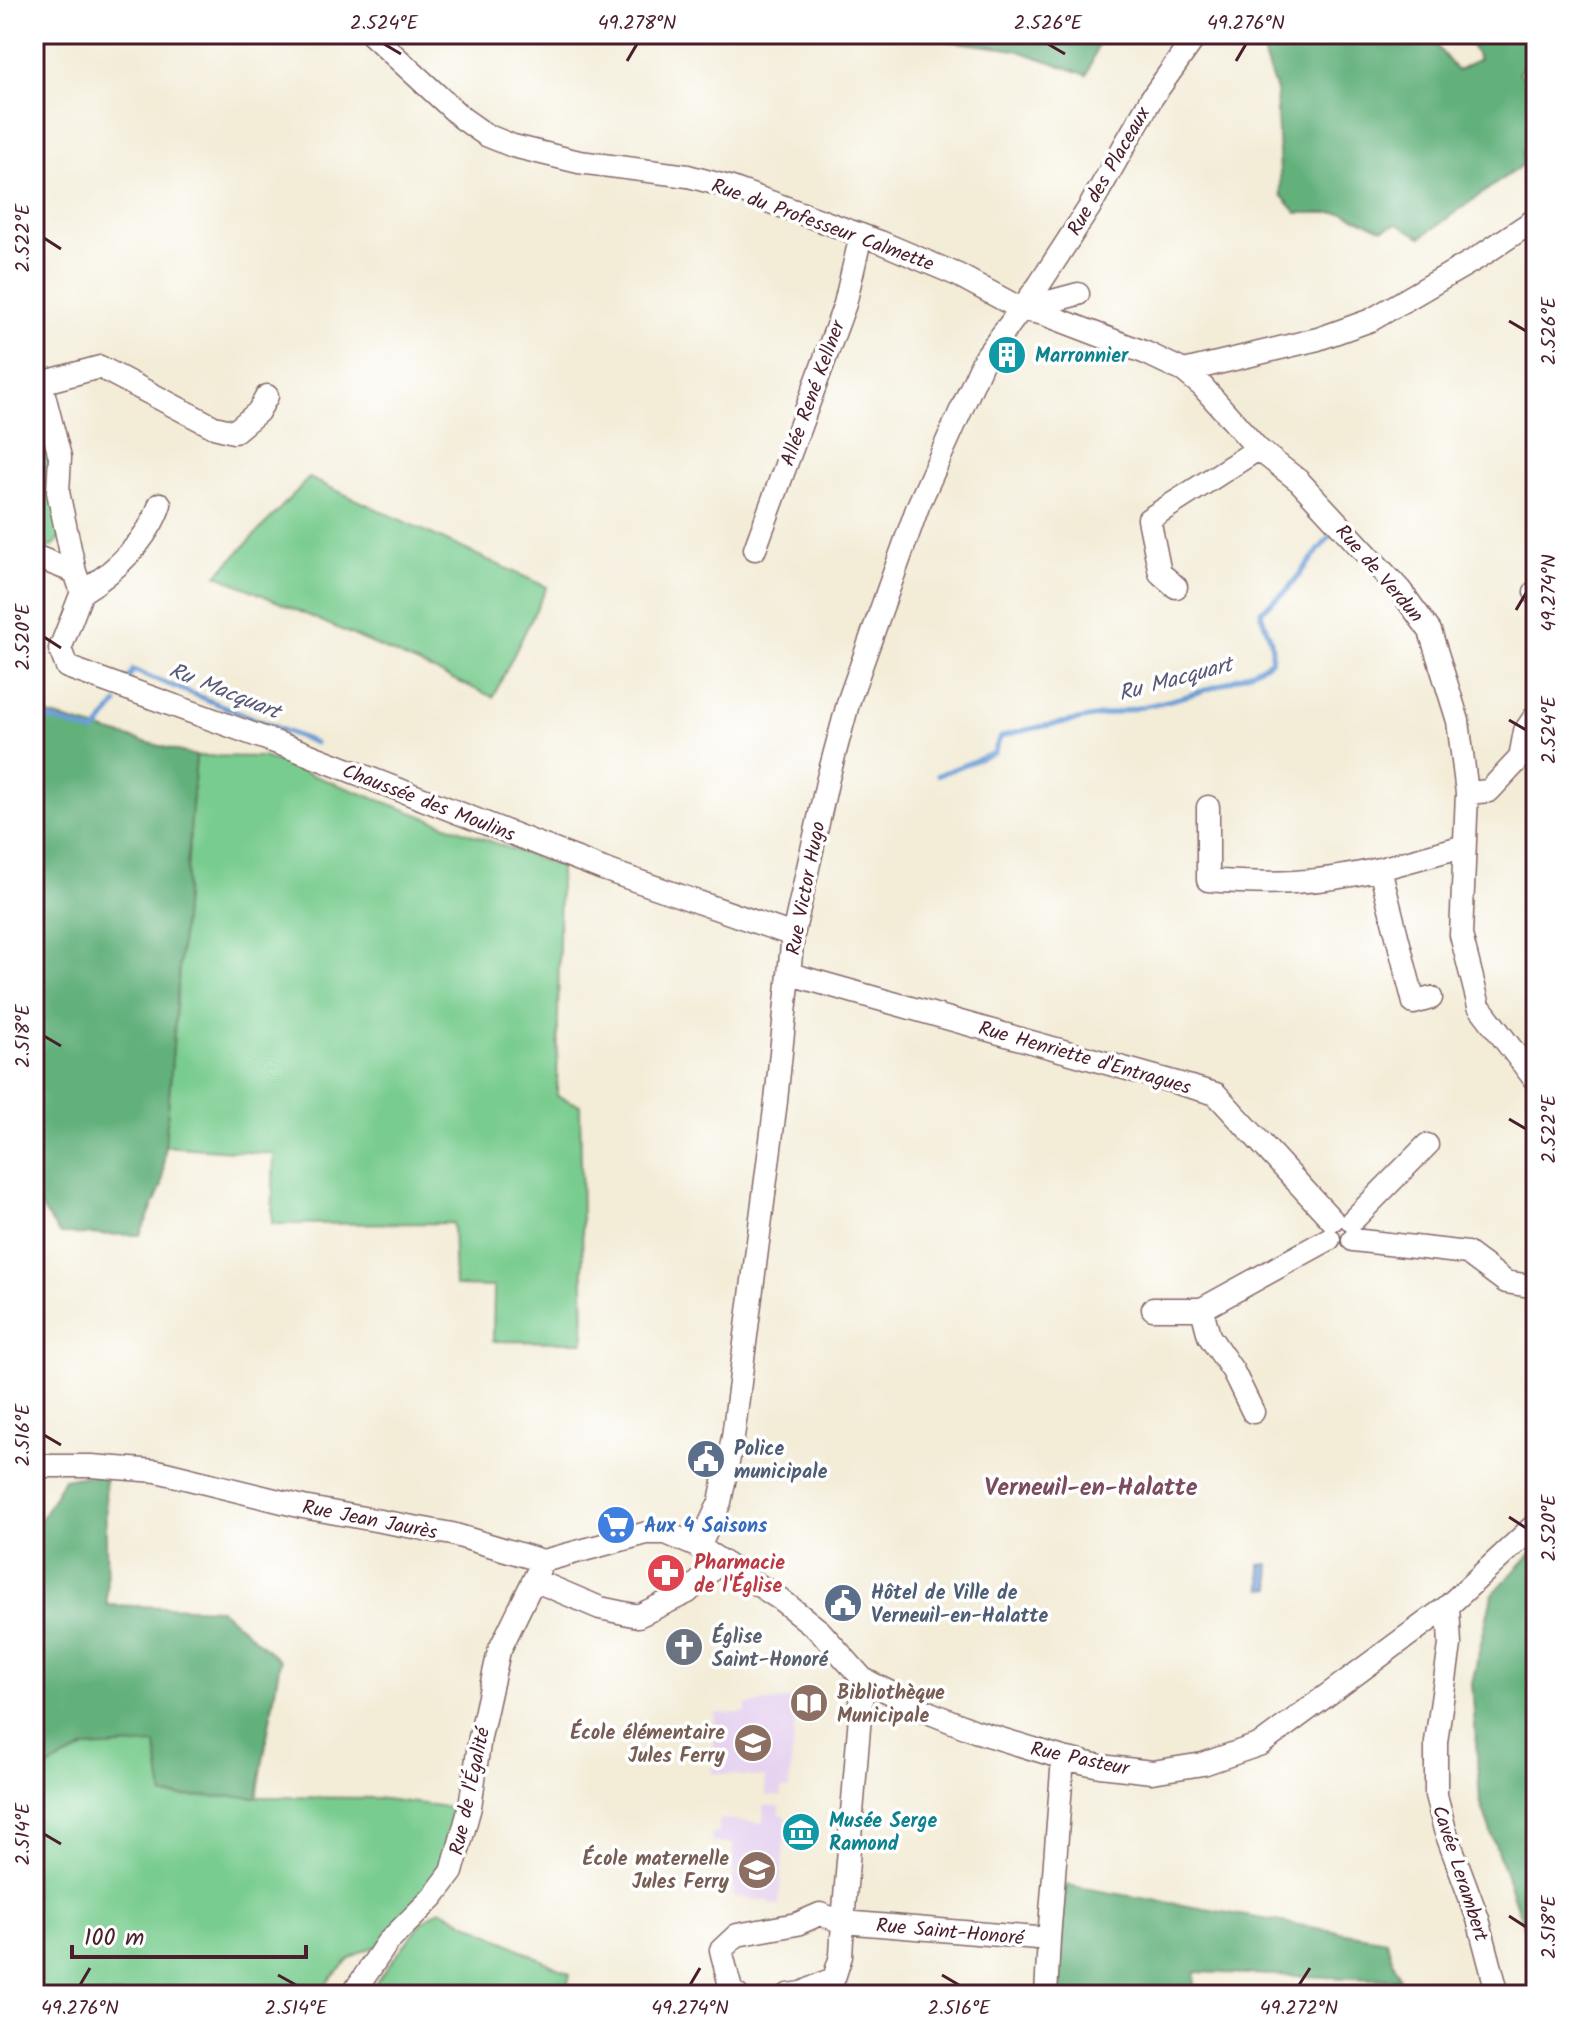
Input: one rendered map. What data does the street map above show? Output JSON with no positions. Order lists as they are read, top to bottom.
{
  "streets": {
    "street": [
      "Rue des Placeaux",
      "Rue du Professeur Calmette",
      "Allée René Kellner",
      "Rue de Verdun",
      "Chaussée des Moulins",
      "Rue Victor Hugo",
      "Rue Henriette d'Entragues",
      "Rue Jean Jaurès",
      "Rue Pasteur",
      "Rue de l'Égalité",
      "Cavée Lerambert",
      "Rue Saint-Honoré"
    ]
  },
  "crossings": [
    ["Rue des Placeaux", "Rue du Professeur Calmette"],
    ["Rue des Placeaux", "Rue de Verdun"],
    ["Rue des Placeaux", "Rue Victor Hugo"],
    ["Rue du Professeur Calmette", "Allée René Kellner"],
    ["Rue du Professeur Calmette", "Rue de Verdun"],
    ["Rue du Professeur Calmette", "Rue Victor Hugo"],
    ["Rue de Verdun", "Rue Victor Hugo"],
    ["Chaussée des Moulins", "Rue Victor Hugo"],
    ["Rue Victor Hugo", "Rue Henriette d'Entragues"],
    ["Rue Victor Hugo", "Rue Pasteur"],
    ["Rue Jean Jaurès", "Rue Pasteur"],
    ["Rue Jean Jaurès", "Rue de l'Égalité"],
    ["Rue Pasteur", "Cavée Lerambert"]
  ],
  "districts": ["Verneuil-en-Halatte"],
  "water": ["Ru Macquart"],
  "places": {
    "building": ["Marronnier"],
    "public building": ["Police municipale", "Hôtel de Ville de Verneuil-en-Halatte"],
    "supermarket": ["Aux 4 Saisons"],
    "pharmacy": ["Pharmacie de l'Église"],
    "church": ["Église Saint-Honoré"],
    "library": ["Bibliothèque Municipale"],
    "school or university": ["École élémentaire Jules Ferry", "École maternelle Jules Ferry"],
    "museum": ["Musée Serge Ramond"]
  },
  "scale_bar": "100 m",
  "coordinates": [
    "2.524°E",
    "49.278°N",
    "2.526°E",
    "49.276°N",
    "2.522°E",
    "49.274°N",
    "2.520°E",
    "2.518°E",
    "2.516°E",
    "2.514°E",
    "49.272°N"
  ]
}
